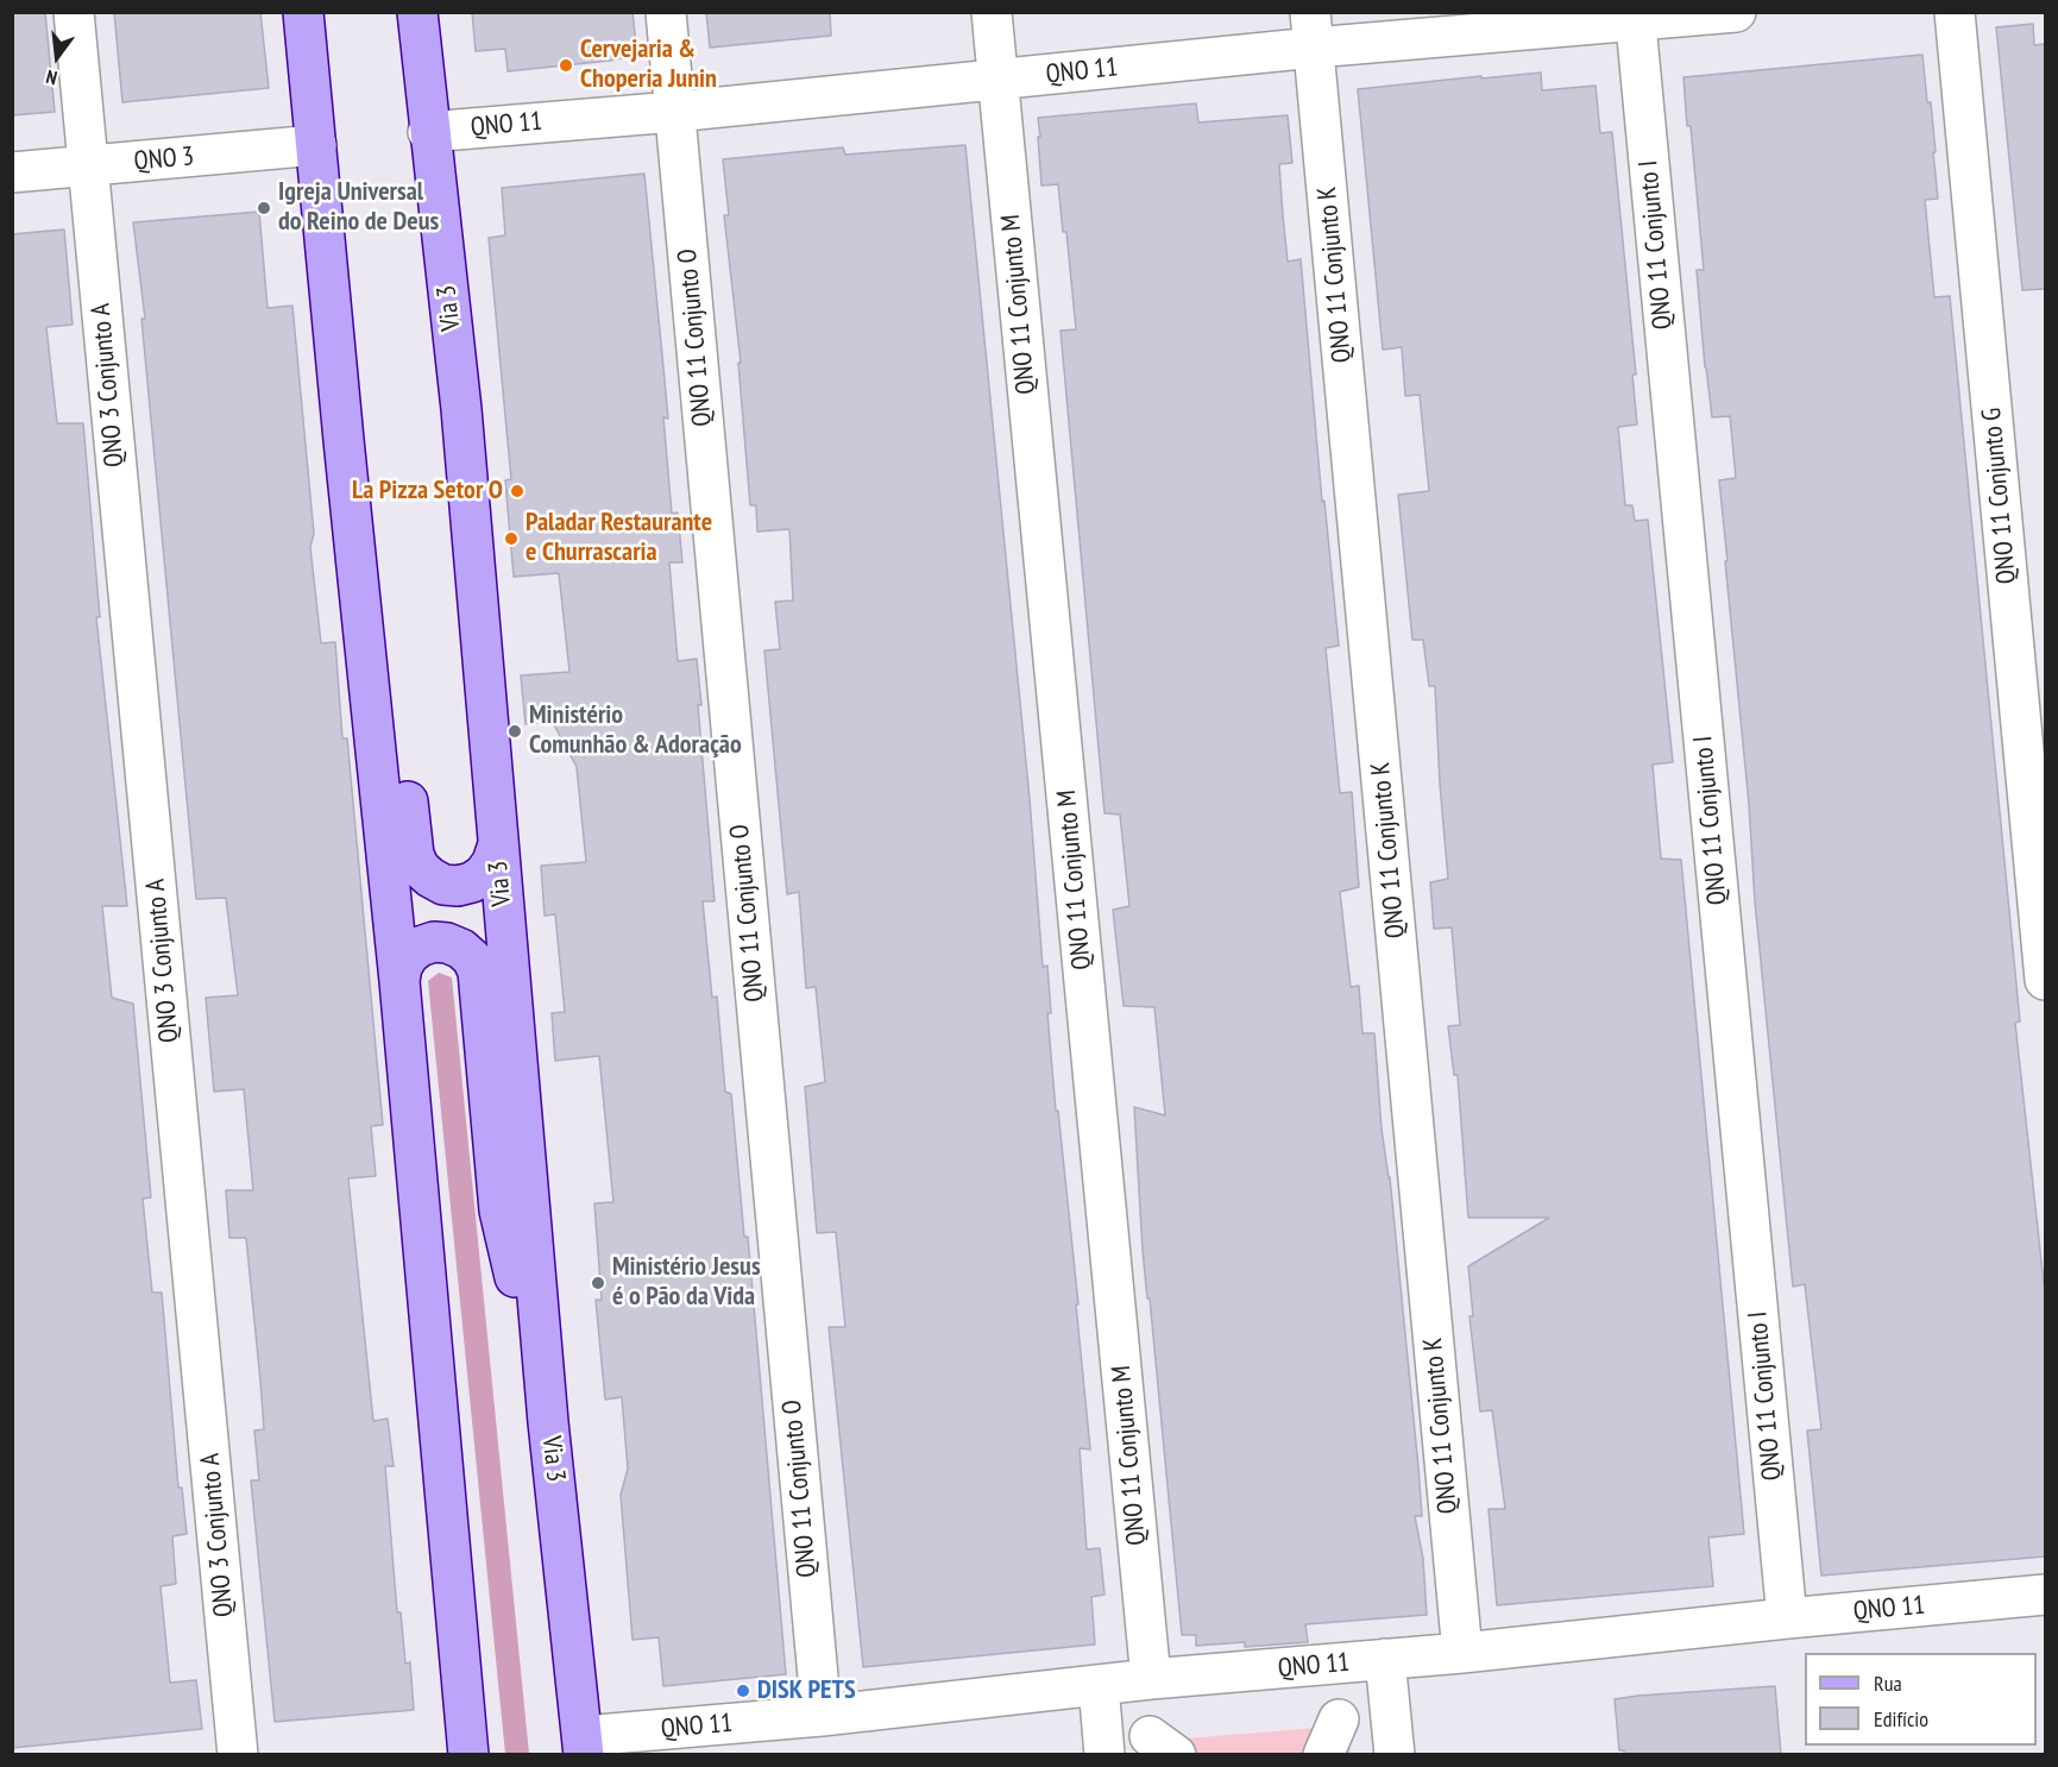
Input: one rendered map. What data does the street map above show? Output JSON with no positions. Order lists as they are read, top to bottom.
{
  "streets": {
    "main road": ["Via 3"],
    "street": [
      "QNO 11",
      "QNO 3",
      "QNO 11 Conjunto I",
      "QNO 11 Conjunto K",
      "QNO 11 Conjunto M",
      "QNO 11 Conjunto O",
      "QNO 3 Conjunto A",
      "QNO 11 Conjunto G"
    ]
  },
  "crossings": [
    ["QNO 11", "QNO 11 Conjunto I"],
    ["QNO 11", "QNO 11 Conjunto K"],
    ["QNO 11", "QNO 11 Conjunto M"],
    ["QNO 11", "Via 3"],
    ["QNO 11", "QNO 11 Conjunto O"],
    ["QNO 3", "QNO 3 Conjunto A"]
  ],
  "places": [
    "Cervejaria & Choperia Junin",
    "Igreja Universal do Reino de Deus",
    "La Pizza Setor O",
    "Paladar Restaurante e Churrascaria",
    "Ministério Comunhão & Adoração",
    "Ministério Jesus é o Pão da Vida",
    "DISK PETS"
  ],
  "legend": ["Rua", "Edifício"],
  "north": "bottom"
}
